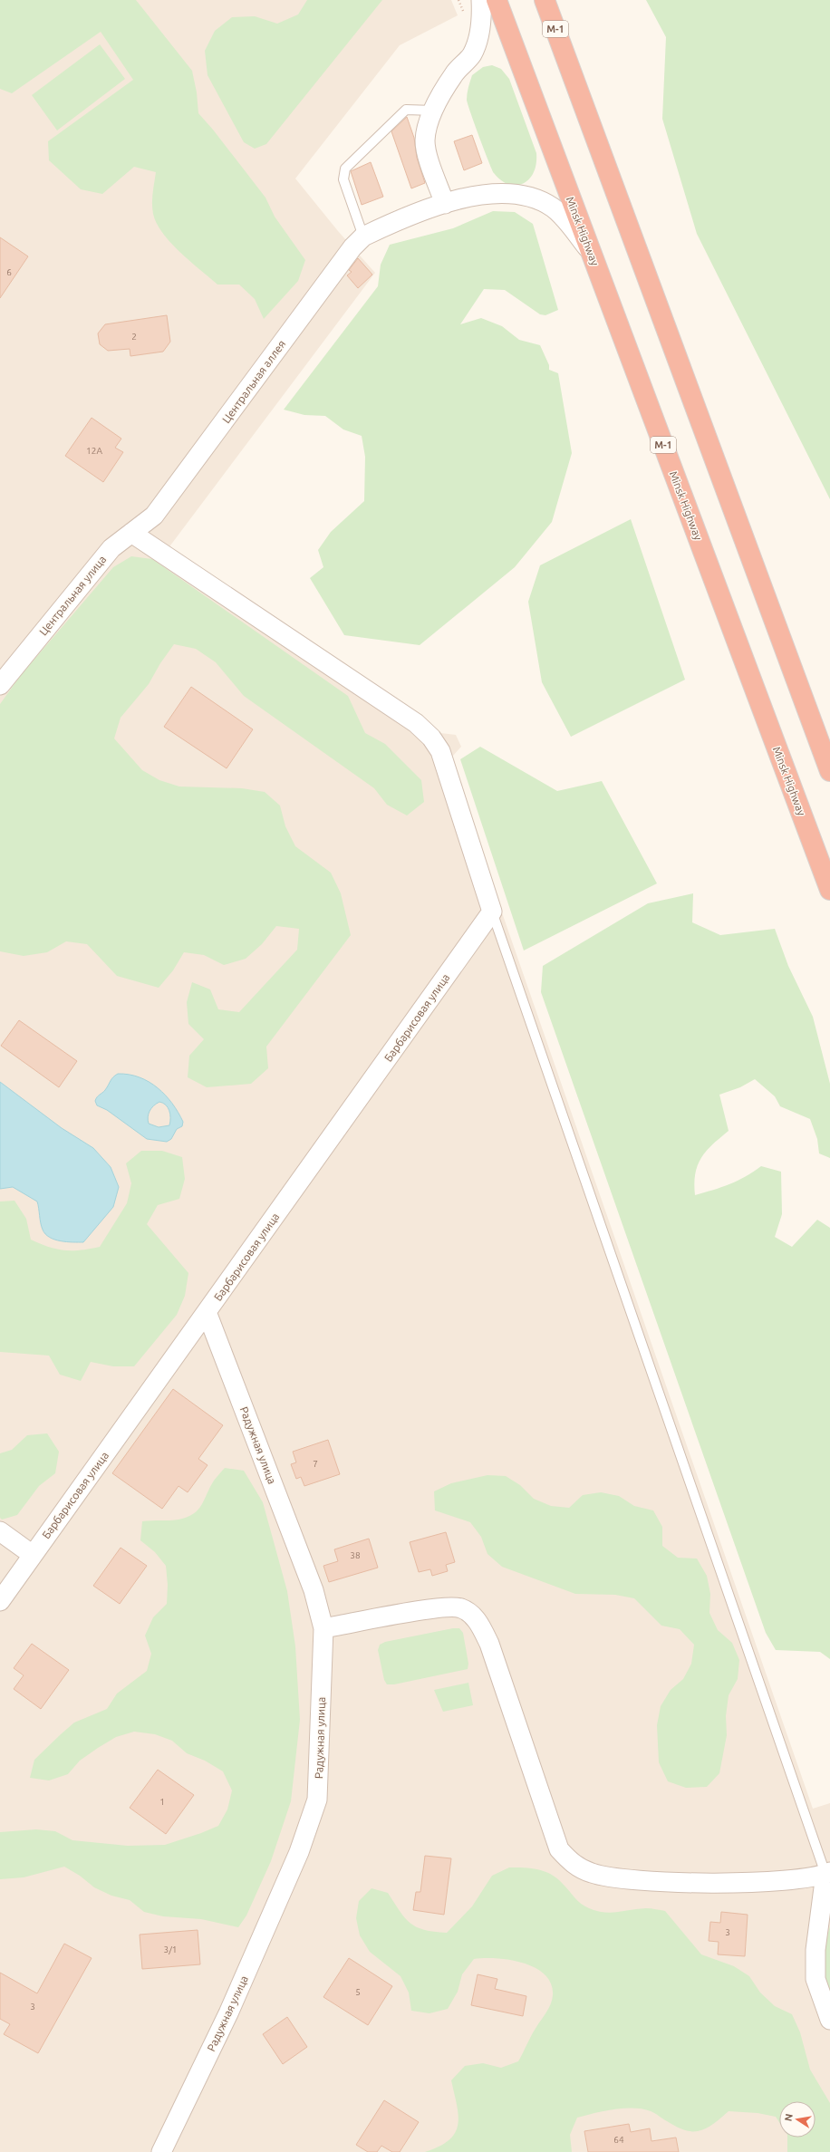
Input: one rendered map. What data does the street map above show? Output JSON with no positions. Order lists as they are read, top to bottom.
{
  "streets": {
    "highway": ["М-1", "Minsk Highway"],
    "street": [
      "Центральная аллея",
      "Центральная улица",
      "Барбарисовая улица",
      "Радужная улица"
    ]
  },
  "crossings": [
    ["Центральная аллея", "Центральная улица"],
    ["Барбарисовая улица", "Радужная улица"]
  ],
  "house_numbers": [
    "6",
    "2",
    "12А",
    "7",
    "38",
    "1",
    "3",
    "3/1",
    "5",
    "3",
    "64"
  ],
  "north": "left"
}
